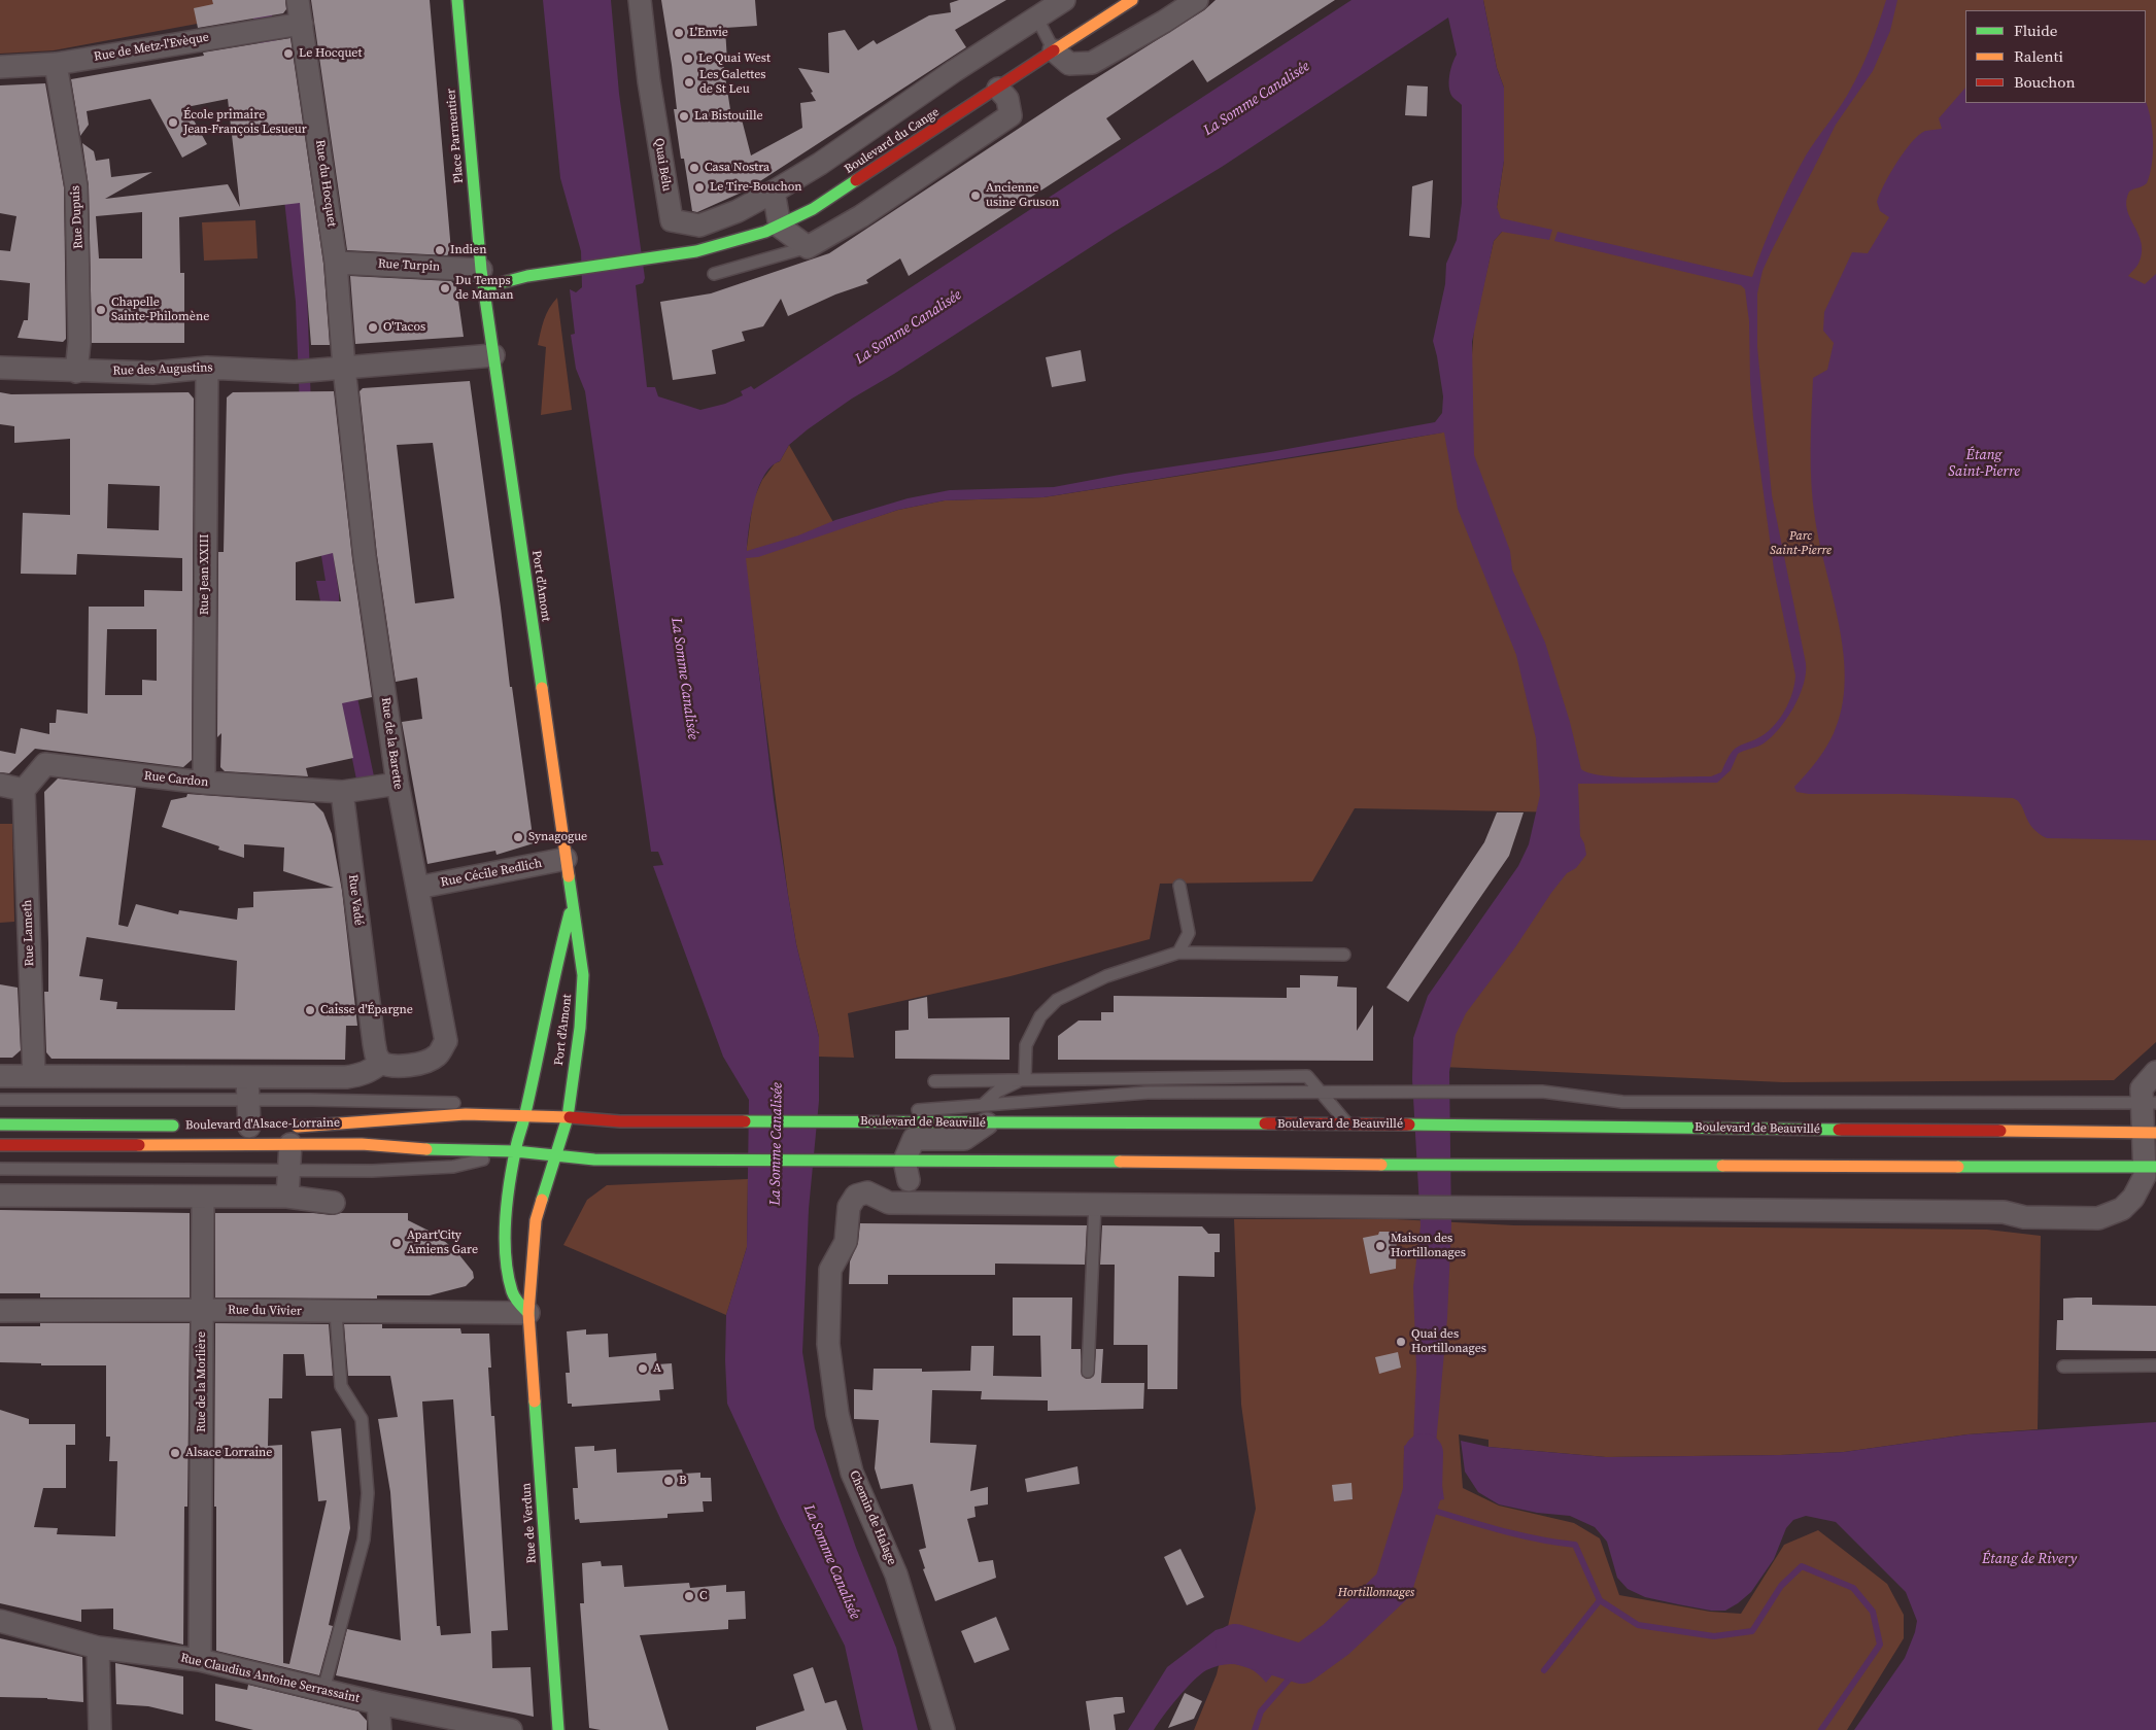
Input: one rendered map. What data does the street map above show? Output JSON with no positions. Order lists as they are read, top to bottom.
{
  "streets": {
    "main road": [
      "Place Parmentier",
      "Boulevard du Cange",
      "Port d'Amont",
      "Boulevard de Beauvillé",
      "Boulevard d'Alsace-Lorraine",
      "Rue de Verdun"
    ],
    "street": [
      "Rue de Metz-l'Evèque",
      "Quai Bélu",
      "Rue du Hocquet",
      "Rue Dupuis",
      "Rue Turpin",
      "Rue des Augustins",
      "Rue Jean XXIII",
      "Rue de la Barette",
      "Rue Cardon",
      "Rue Cécile Redlich",
      "Rue Vadé",
      "Rue Lameth",
      "Rue du Vivier",
      "Rue de la Morlière",
      "Chemin de Halage",
      "Rue Claudius Antoine Serrassaint"
    ]
  },
  "crossings": [
    ["Rue de Metz-l'Evèque", "Rue du Hocquet"],
    ["Rue de Metz-l'Evèque", "Rue Dupuis"],
    ["Place Parmentier", "Boulevard du Cange"],
    ["Place Parmentier", "Rue Turpin"],
    ["Place Parmentier", "Port d'Amont"],
    ["Boulevard du Cange", "Rue Turpin"],
    ["Boulevard du Cange", "Port d'Amont"],
    ["Rue du Hocquet", "Rue Turpin"],
    ["Rue du Hocquet", "Rue des Augustins"],
    ["Rue du Hocquet", "Rue de la Barette"],
    ["Rue Dupuis", "Rue des Augustins"],
    ["Rue Turpin", "Port d'Amont"],
    ["Rue des Augustins", "Rue Jean XXIII"],
    ["Rue des Augustins", "Port d'Amont"],
    ["Rue des Augustins", "Rue de la Barette"],
    ["Rue Jean XXIII", "Rue Cardon"],
    ["Port d'Amont", "Rue Cécile Redlich"],
    ["Port d'Amont", "Boulevard de Beauvillé"],
    ["Port d'Amont", "Boulevard d'Alsace-Lorraine"],
    ["Port d'Amont", "Rue de Verdun"],
    ["Rue de la Barette", "Rue Cécile Redlich"],
    ["Rue de la Barette", "Rue Vadé"],
    ["Rue Cardon", "Rue Vadé"],
    ["Rue Cardon", "Rue Lameth"],
    ["Boulevard de Beauvillé", "Boulevard d'Alsace-Lorraine"],
    ["Rue du Vivier", "Rue de la Morlière"],
    ["Rue du Vivier", "Rue de Verdun"],
    ["Rue de la Morlière", "Rue Claudius Antoine Serrassaint"]
  ],
  "water": ["La Somme Canalisée", "Étang Saint-Pierre", "Étang de Rivery"],
  "parks": ["Parc Saint-Pierre", "Hortillonnages"],
  "places": [
    "L'Envie",
    "Le Hocquet",
    "Le Quai West",
    "Les Galettes de St Leu",
    "La Bistouille",
    "École primaire Jean-François Lesueur",
    "Casa Nostra",
    "Le Tire-Bouchon",
    "Ancienne usine Gruson",
    "Indien",
    "Du Temps de Maman",
    "Chapelle Sainte-Philomène",
    "O'Tacos",
    "Synagogue",
    "Caisse d'Épargne",
    "Apart'City Amiens Gare",
    "Maison des Hortillonages",
    "Quai des Hortillonages",
    "A",
    "Alsace Lorraine",
    "B",
    "C"
  ],
  "legend": ["Fluide", "Ralenti", "Bouchon"]
}
